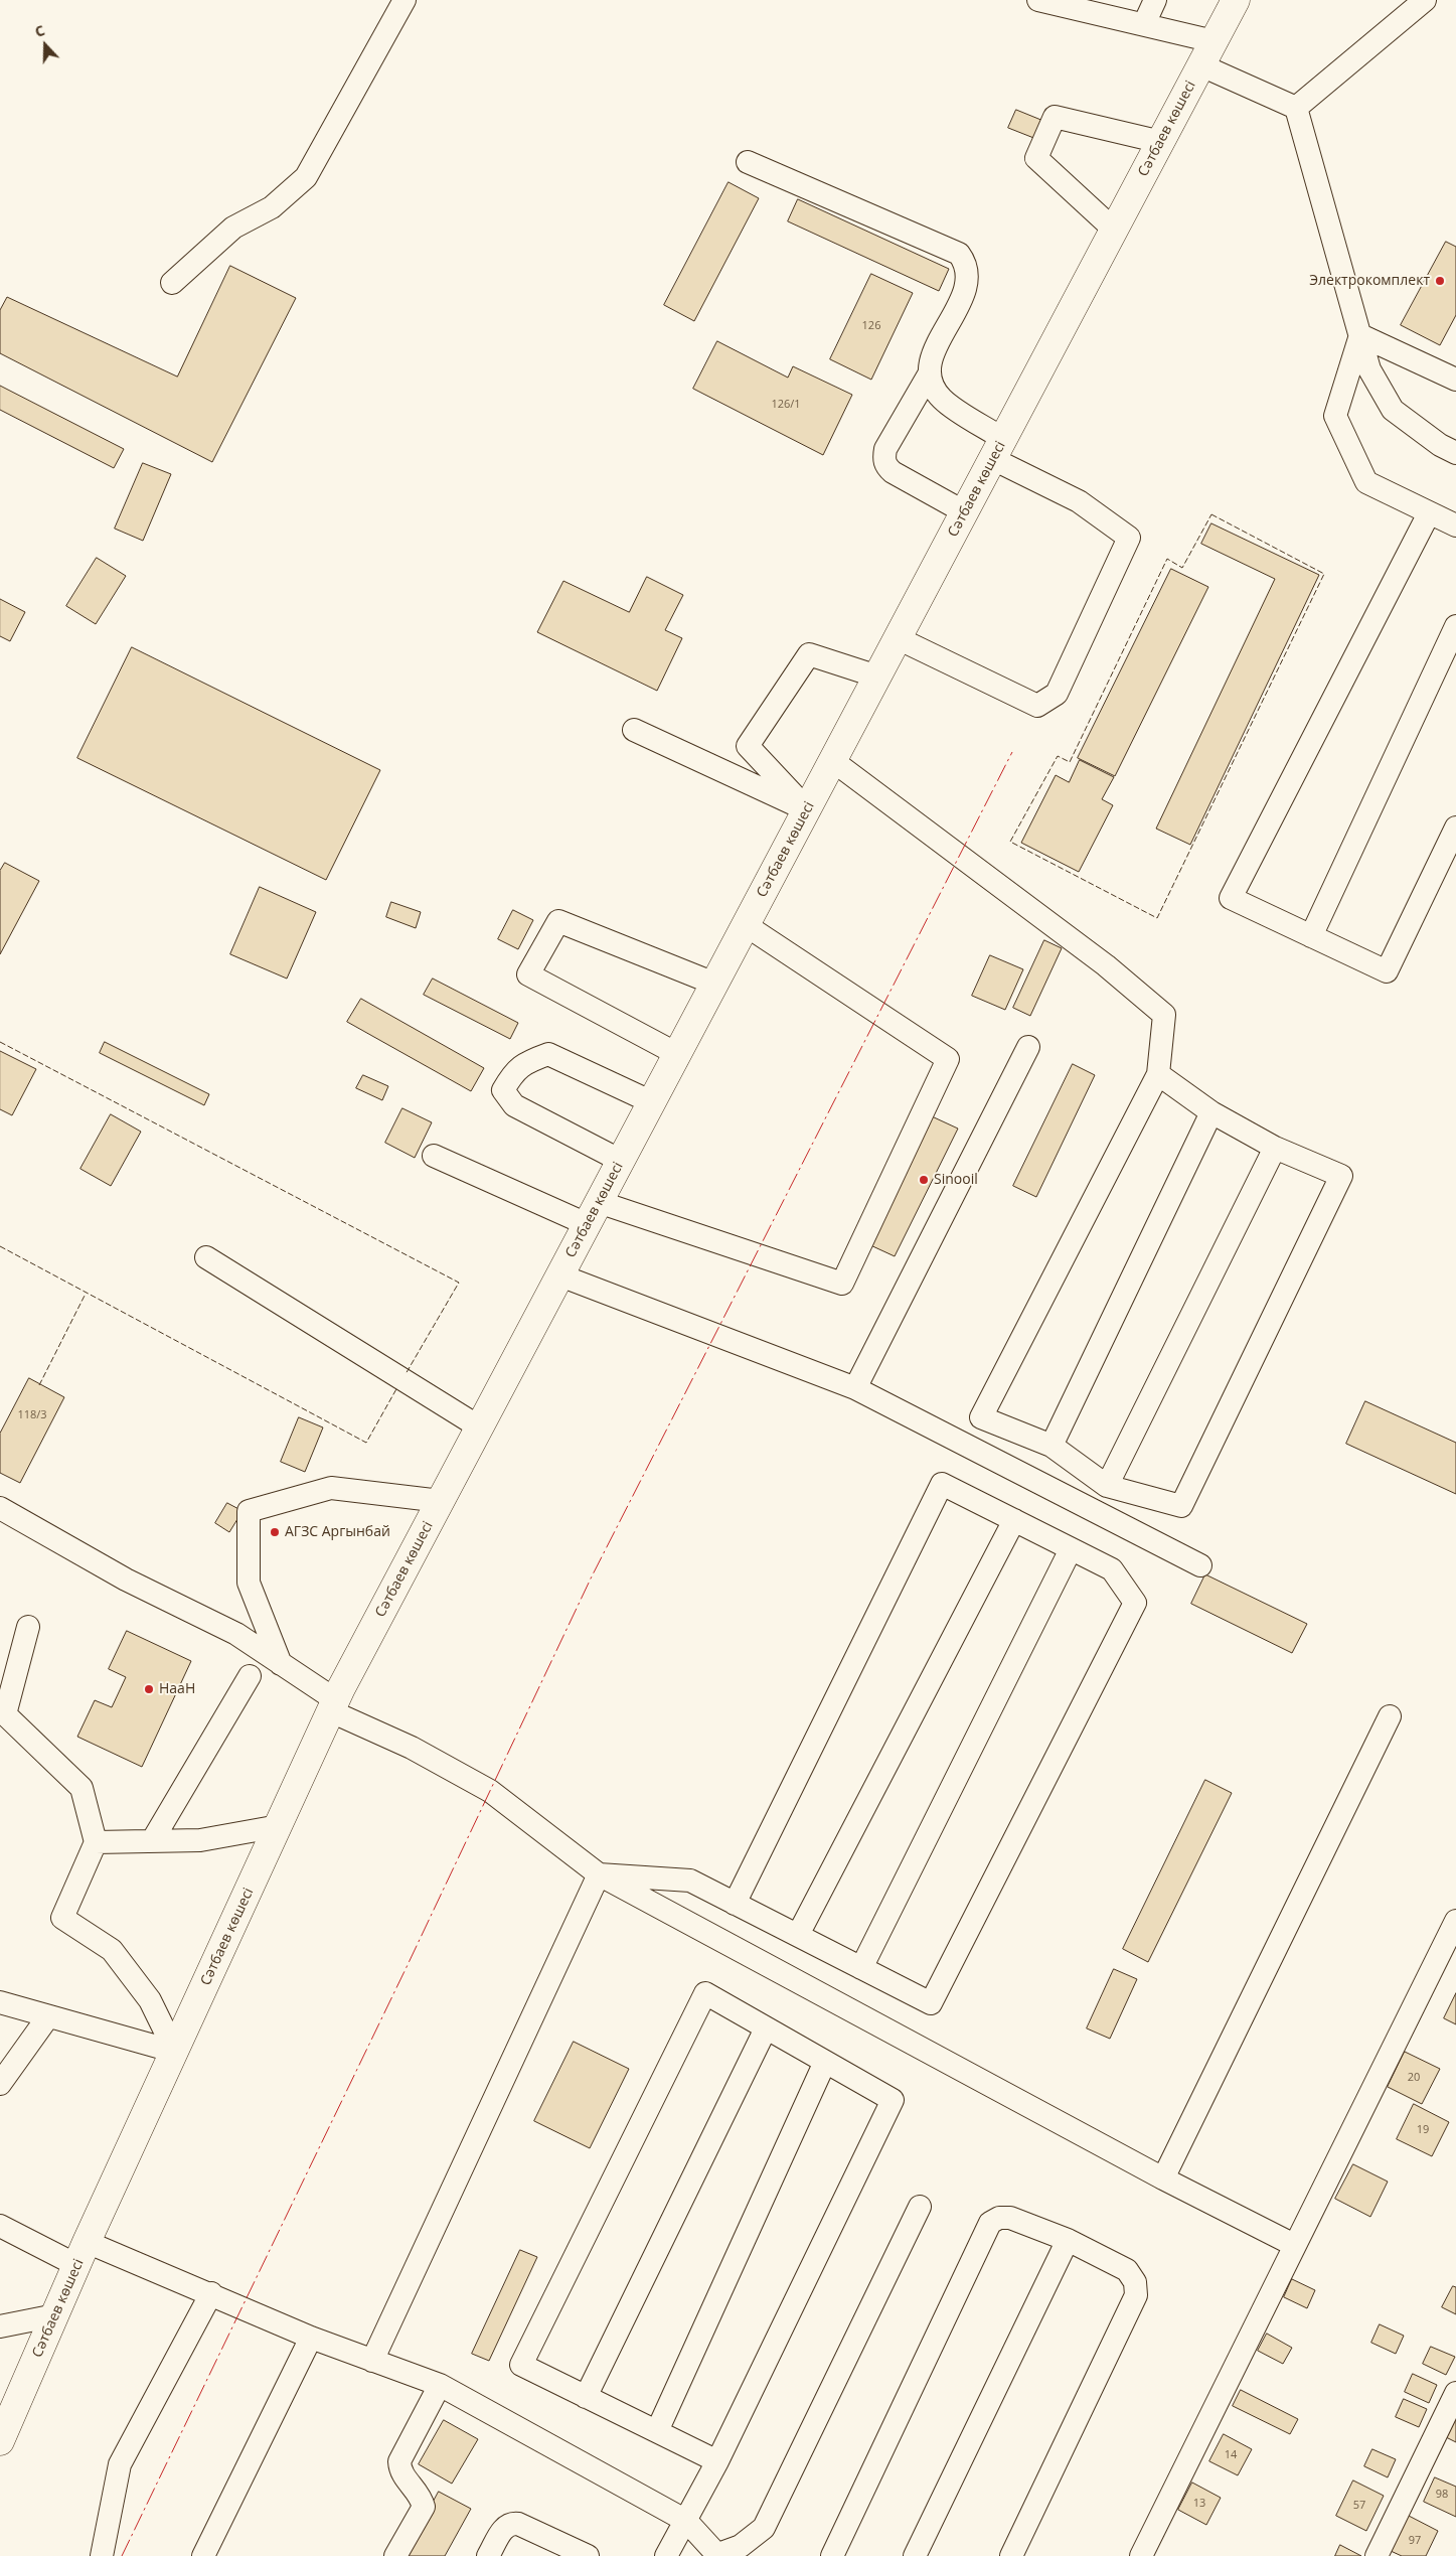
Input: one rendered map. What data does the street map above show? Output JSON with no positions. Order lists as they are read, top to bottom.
{
  "streets": {
    "main road": ["Сәтбаев көшесі"]
  },
  "places": [
    "Электрокомплект",
    "Sinooil",
    "АГЗС Аргынбай",
    "НааН"
  ],
  "house_numbers": [
    "126",
    "126/1",
    "118/3",
    "20",
    "19",
    "14",
    "98",
    "13",
    "57",
    "97"
  ],
  "north": "top"
}
